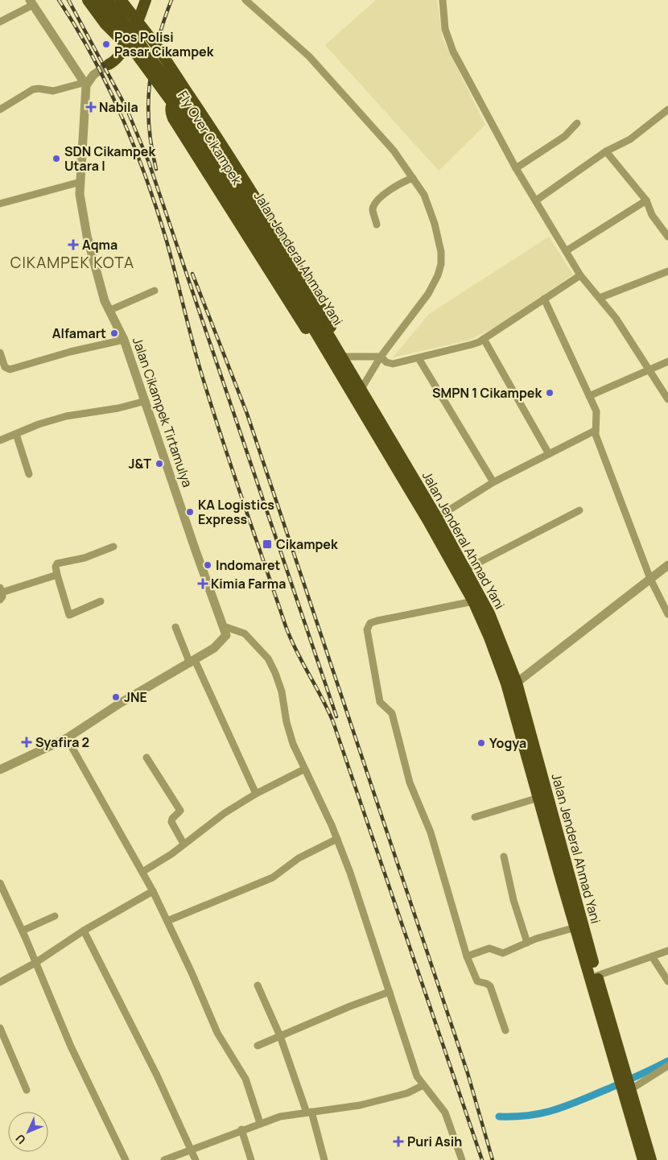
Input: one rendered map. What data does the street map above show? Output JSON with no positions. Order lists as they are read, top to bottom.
{
  "streets": {
    "highway": ["Fly Over Cikampek", "Jalan Jenderal Ahmad Yani"],
    "street": ["Jalan Cikampek Tirtamulya"]
  },
  "crossings": [
    ["Fly Over Cikampek", "Jalan Jenderal Ahmad Yani"]
  ],
  "districts": ["CIKAMPEK KOTA"],
  "places": {
    "other": [
      "Pos Polisi Pasar Cikampek",
      "SDN Cikampek Utara I",
      "Alfamart",
      "SMPN 1 Cikampek",
      "J&T",
      "KA Logistics Express",
      "Indomaret",
      "JNE",
      "Yogya"
    ],
    "health": [
      "Nabila",
      "Aqma",
      "Kimia Farma",
      "Syafira 2",
      "Puri Asih"
    ],
    "transit": ["Cikampek"]
  },
  "north": "bottom left"
}
